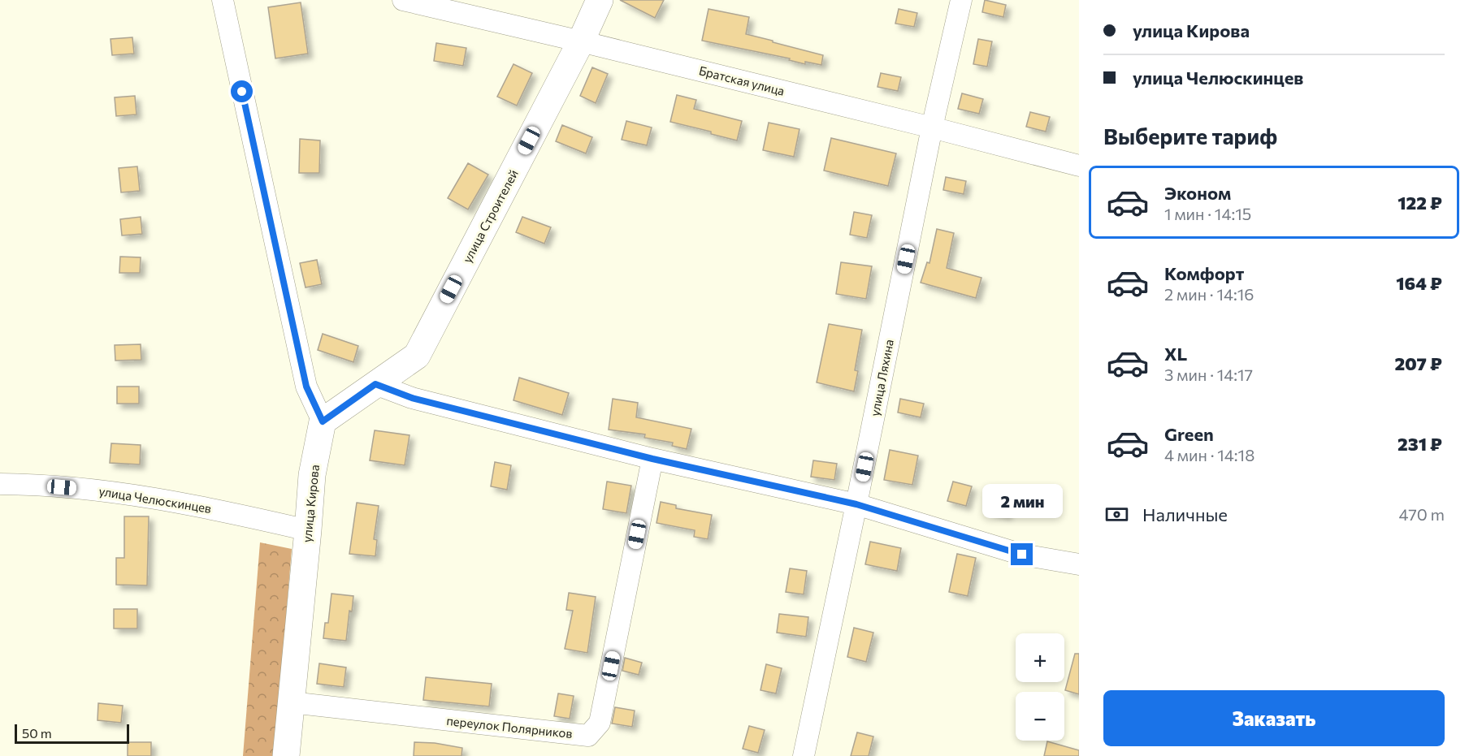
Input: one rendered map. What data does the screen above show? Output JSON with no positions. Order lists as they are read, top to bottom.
{
  "streets": {
    "main road": ["улица Строителей", "улица Кирова"],
    "street": [
      "Братская улица",
      "улица Ляхина",
      "улица Челюскинцев",
      "переулок Полярников"
    ]
  },
  "crossings": [
    ["Братская улица", "улица Строителей"],
    ["Братская улица", "улица Ляхина"],
    ["улица Строителей", "улица Кирова"],
    ["улица Челюскинцев", "улица Кирова"],
    ["улица Кирова", "переулок Полярников"]
  ],
  "scale_bar": "50 m",
  "page": {
    "banner": ["улица Кирова", "улица Челюскинцев"],
    "heading": "Выберите тариф",
    "list": [
      {
        "name": "Эконом",
        "note": "1 мин · 14:15",
        "value": "122 ₽"
      },
      {
        "name": "Комфорт",
        "note": "2 мин · 14:16",
        "value": "164 ₽"
      },
      {
        "name": "XL",
        "note": "3 мин · 14:17",
        "value": "207 ₽"
      },
      {
        "name": "Green",
        "note": "4 мин · 14:18",
        "value": "231 ₽"
      }
    ],
    "bubble": "2 мин",
    "pay": ["Наличные", "470 m"],
    "map_buttons": ["+", "−"],
    "buttons": "Заказать",
    "scale": "50 m"
  }
}
